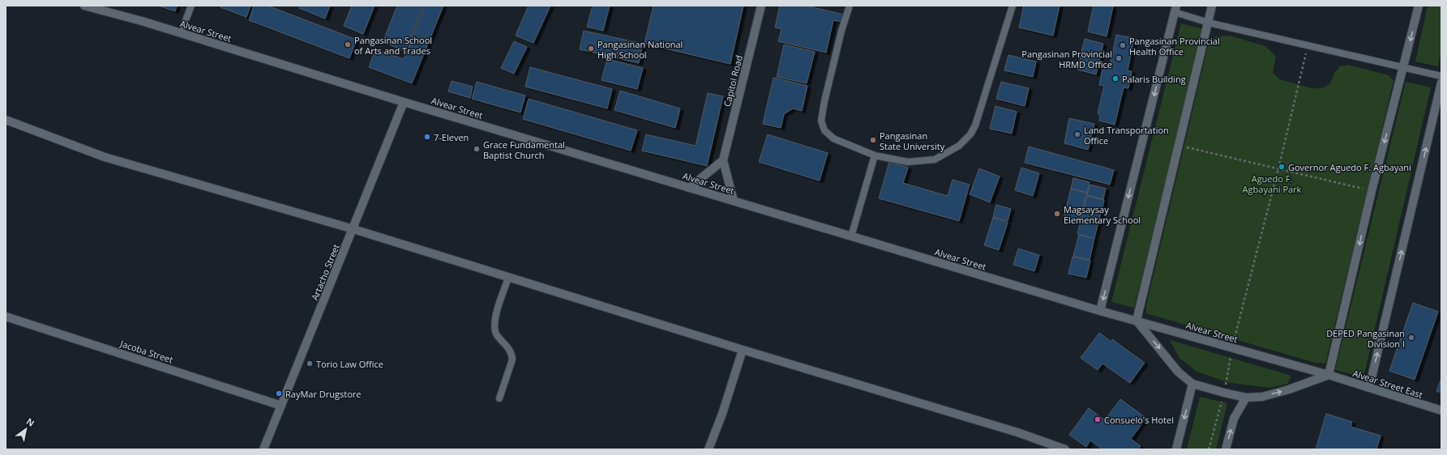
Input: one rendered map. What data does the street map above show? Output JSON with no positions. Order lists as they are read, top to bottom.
{
  "streets": {
    "street": [
      "Alvear Street",
      "Capitol Road",
      "Artacho Street",
      "Jacoba Street",
      "Alvear Street East"
    ]
  },
  "crossings": [
    ["Alvear Street", "Capitol Road"],
    ["Alvear Street", "Artacho Street"],
    ["Alvear Street", "Alvear Street East"],
    ["Artacho Street", "Jacoba Street"]
  ],
  "parks": ["Aguedo F. Agbayani Park"],
  "places": [
    "Pangasinan School of Arts and Trades",
    "Pangasinan Provincial Health Office",
    "Pangasinan National High School",
    "Pangasinan Provincial HRMD Office",
    "Palaris Building",
    "Land Transportation Office",
    "7-Eleven",
    "Pangasinan State University",
    "Grace Fundamental Baptist Church",
    "Governor Aguedo F. Agbayani",
    "Magsaysay Elementary School",
    "DEPED Pangasinan Division I",
    "Torio Law Office",
    "RayMar Drugstore",
    "Consuelo's Hotel"
  ],
  "north": "top right"
}
